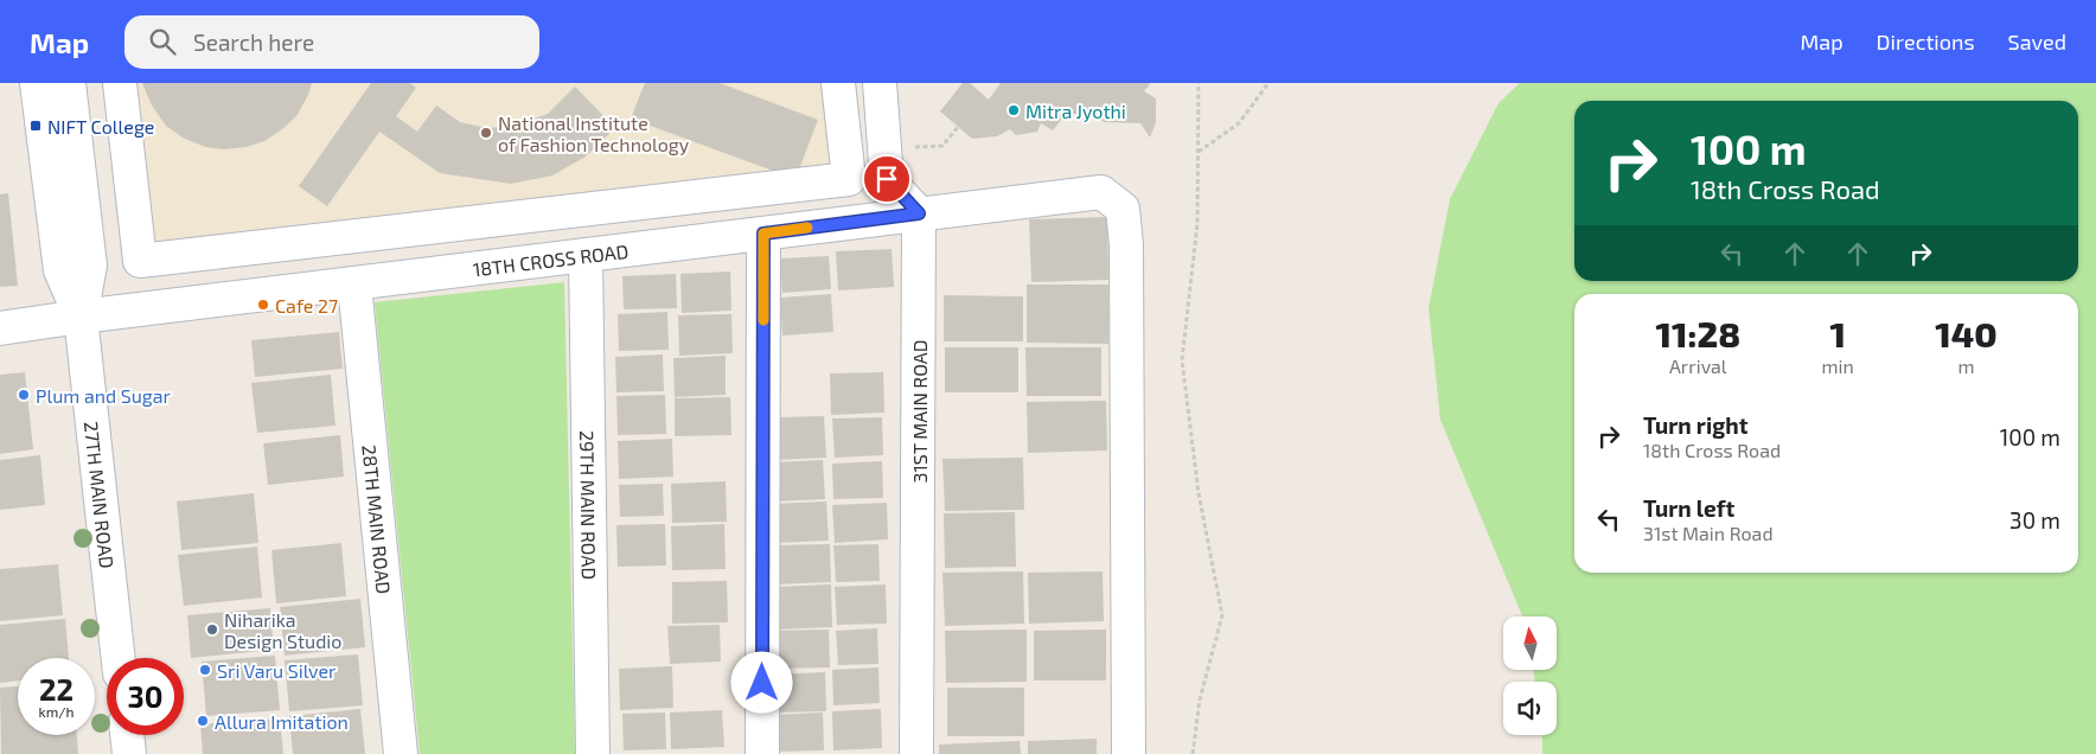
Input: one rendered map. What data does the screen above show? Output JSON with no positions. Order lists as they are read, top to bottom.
{
  "streets": {
    "street": [
      "18TH CROSS ROAD",
      "31ST MAIN ROAD",
      "27TH MAIN ROAD",
      "29TH MAIN ROAD",
      "28TH MAIN ROAD"
    ]
  },
  "crossings": [
    ["18TH CROSS ROAD", "31ST MAIN ROAD"],
    ["18TH CROSS ROAD", "27TH MAIN ROAD"],
    ["18TH CROSS ROAD", "29TH MAIN ROAD"],
    ["18TH CROSS ROAD", "28TH MAIN ROAD"]
  ],
  "places": {
    "other": [
      "Mitra Jyothi",
      "National Institute of Fashion Technology",
      "Cafe 27",
      "Plum and Sugar",
      "Niharika Design Studio",
      "Sri Varu Silver",
      "Allura Imitation"
    ],
    "transit": ["NIFT College"]
  },
  "north": "top",
  "page": {
    "header": "Map",
    "search": "Search here",
    "nav": ["Map", "Directions", "Saved"],
    "turn": ["100 m", "18th Cross Road"],
    "eta": [
      "11:28",
      "Arrival",
      "1",
      "min",
      "140",
      "m"
    ],
    "list": [
      {
        "name": "Turn right",
        "note": "18th Cross Road",
        "value": "100 m"
      },
      {
        "name": "Turn left",
        "note": "31st Main Road",
        "value": "30 m"
      }
    ],
    "speed": "22 km/h",
    "limit": "30"
  }
}
